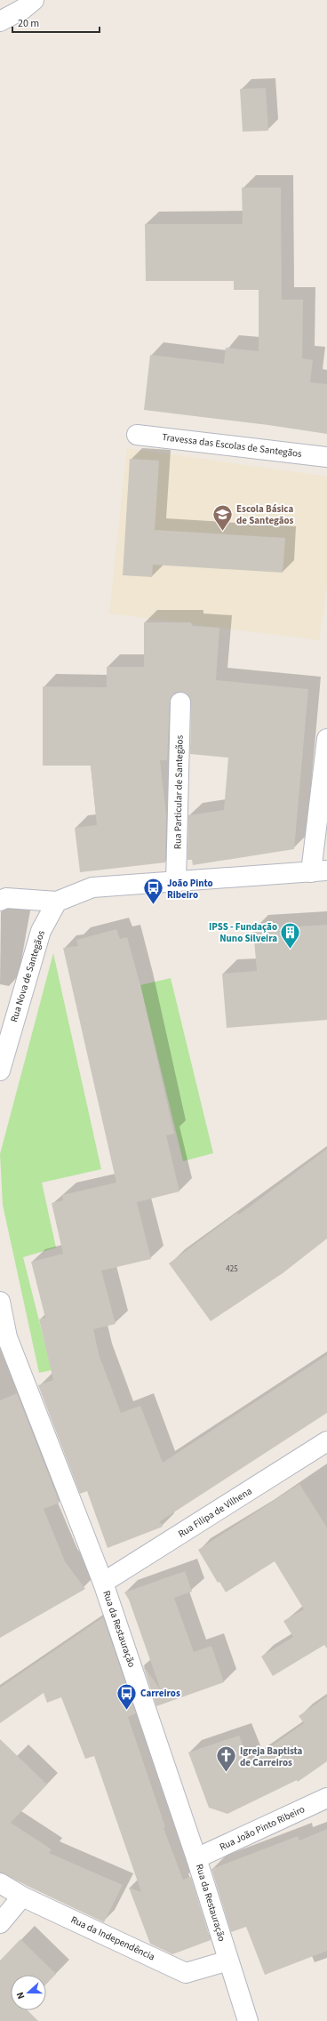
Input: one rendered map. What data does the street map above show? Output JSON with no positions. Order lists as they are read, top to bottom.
{
  "streets": {
    "street": [
      "Travessa das Escolas de Santegãos",
      "Rua Particular de Santegãos",
      "Rua Nova de Santegãos",
      "Rua Filipa de Vilhena",
      "Rua da Restauração",
      "Rua João Pinto Ribeiro",
      "Rua da Independência"
    ]
  },
  "crossings": [
    ["Rua Filipa de Vilhena", "Rua da Restauração"],
    ["Rua da Restauração", "Rua João Pinto Ribeiro"],
    ["Rua da Restauração", "Rua da Independência"]
  ],
  "places": {
    "school or university": ["Escola Básica de Santegãos"],
    "bus stop": ["João Pinto Ribeiro", "Carreiros"],
    "building": ["IPSS - Fundação Nuno Silveira"],
    "church": ["Igreja Baptista de Carreiros"]
  },
  "house_numbers": ["425"],
  "scale_bar": "20 m",
  "north": "left"
}
